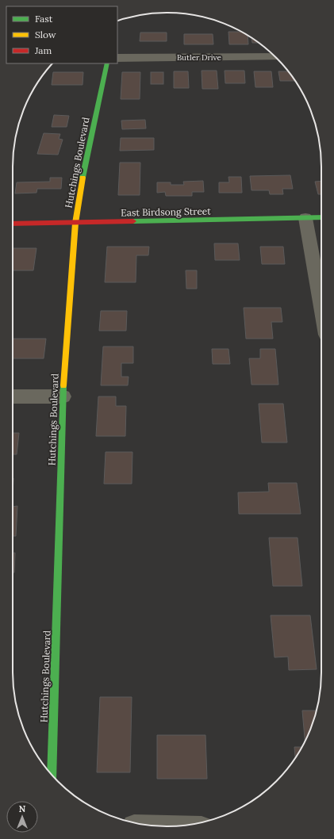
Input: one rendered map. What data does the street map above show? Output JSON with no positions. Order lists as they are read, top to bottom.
{
  "streets": {
    "street": ["Butler Drive", "Hutchings Boulevard", "East Birdsong Street"]
  },
  "crossings": [
    ["Hutchings Boulevard", "East Birdsong Street"]
  ],
  "legend": ["Fast", "Slow", "Jam"],
  "north": "top"
}
